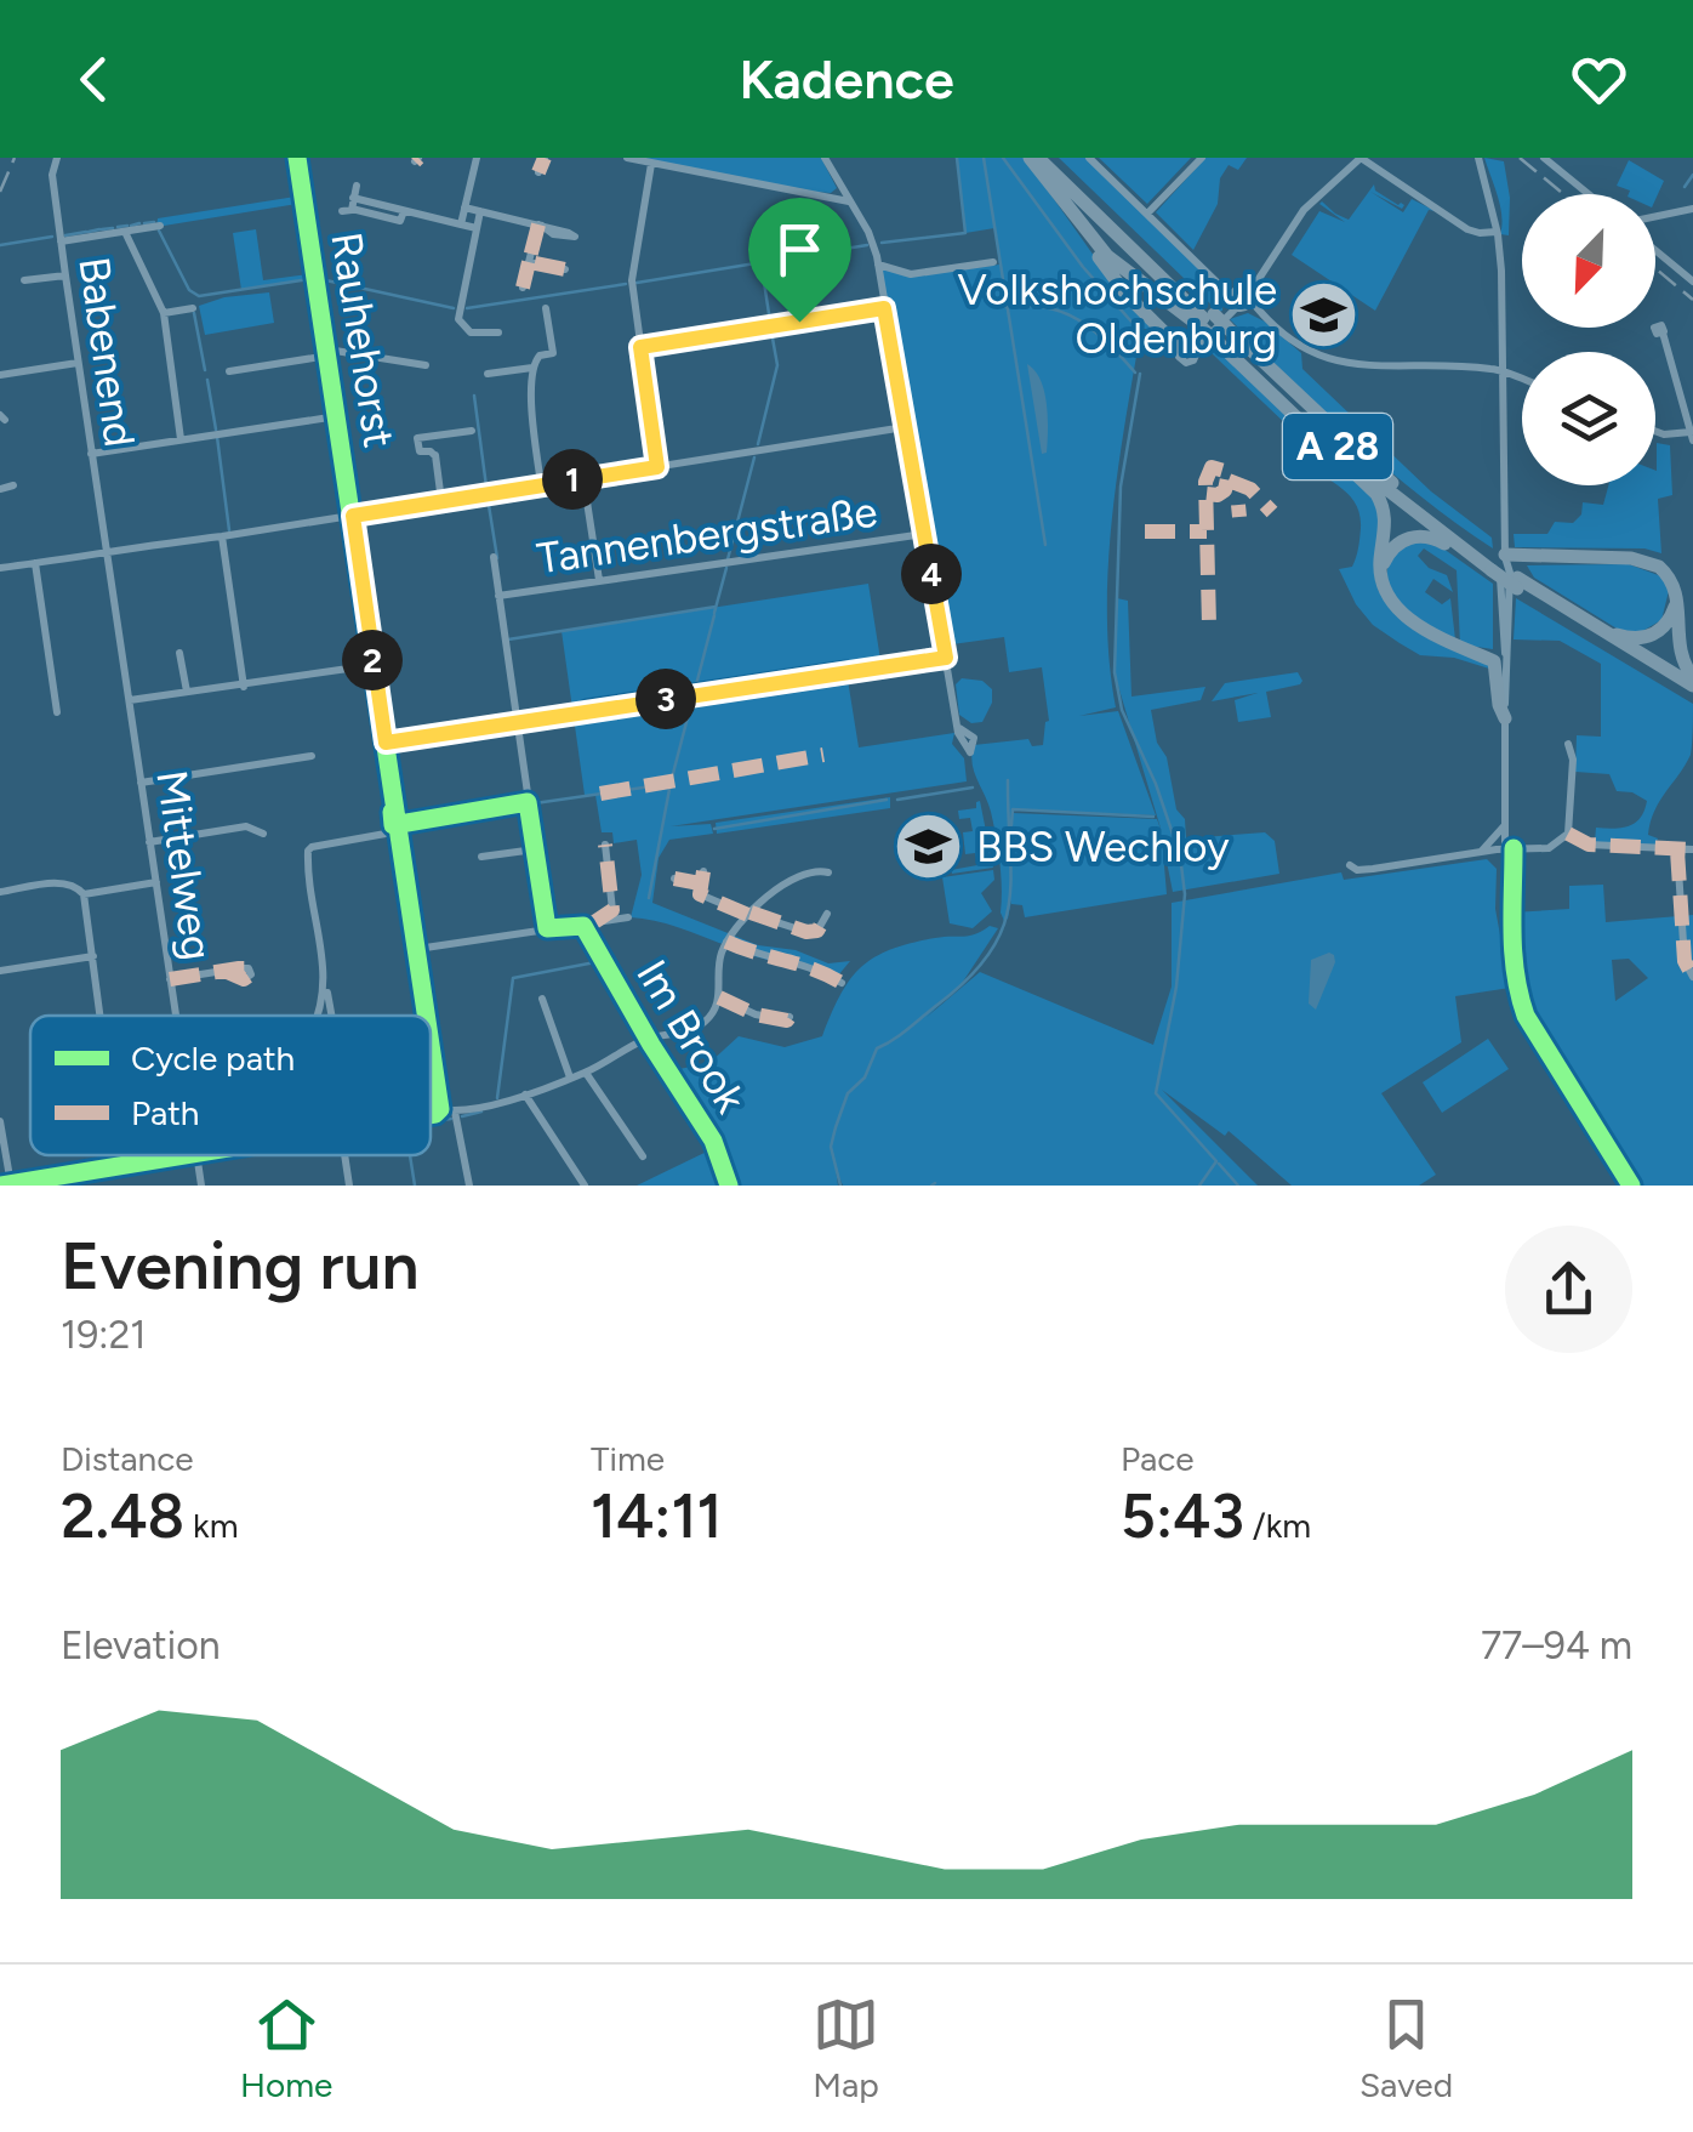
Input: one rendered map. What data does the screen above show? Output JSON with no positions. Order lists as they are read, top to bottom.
{
  "streets": {
    "highway": ["A 28"],
    "street": [
      "Rauhehorst",
      "Babenend",
      "Tannenbergstraße",
      "Mittelweg",
      "Im Brook"
    ]
  },
  "crossings": [
    ["Babenend", "Mittelweg"]
  ],
  "places": {
    "school or university": ["Volkshochschule Oldenburg", "BBS Wechloy"]
  },
  "legend": ["Cycle path", "Path"],
  "north": "bottom left",
  "page": {
    "header": "Kadence",
    "pins": [
      "1",
      "4",
      "2",
      "3"
    ],
    "heading": ["Evening run", "19:21"],
    "stats": [
      ["Distance", "2.48 km"],
      ["Time", "14:11"],
      ["Pace", "5:43 /km"]
    ],
    "chart": ["Elevation", "77–94 m"],
    "tabs": ["Home", "Map", "Saved"]
  }
}
